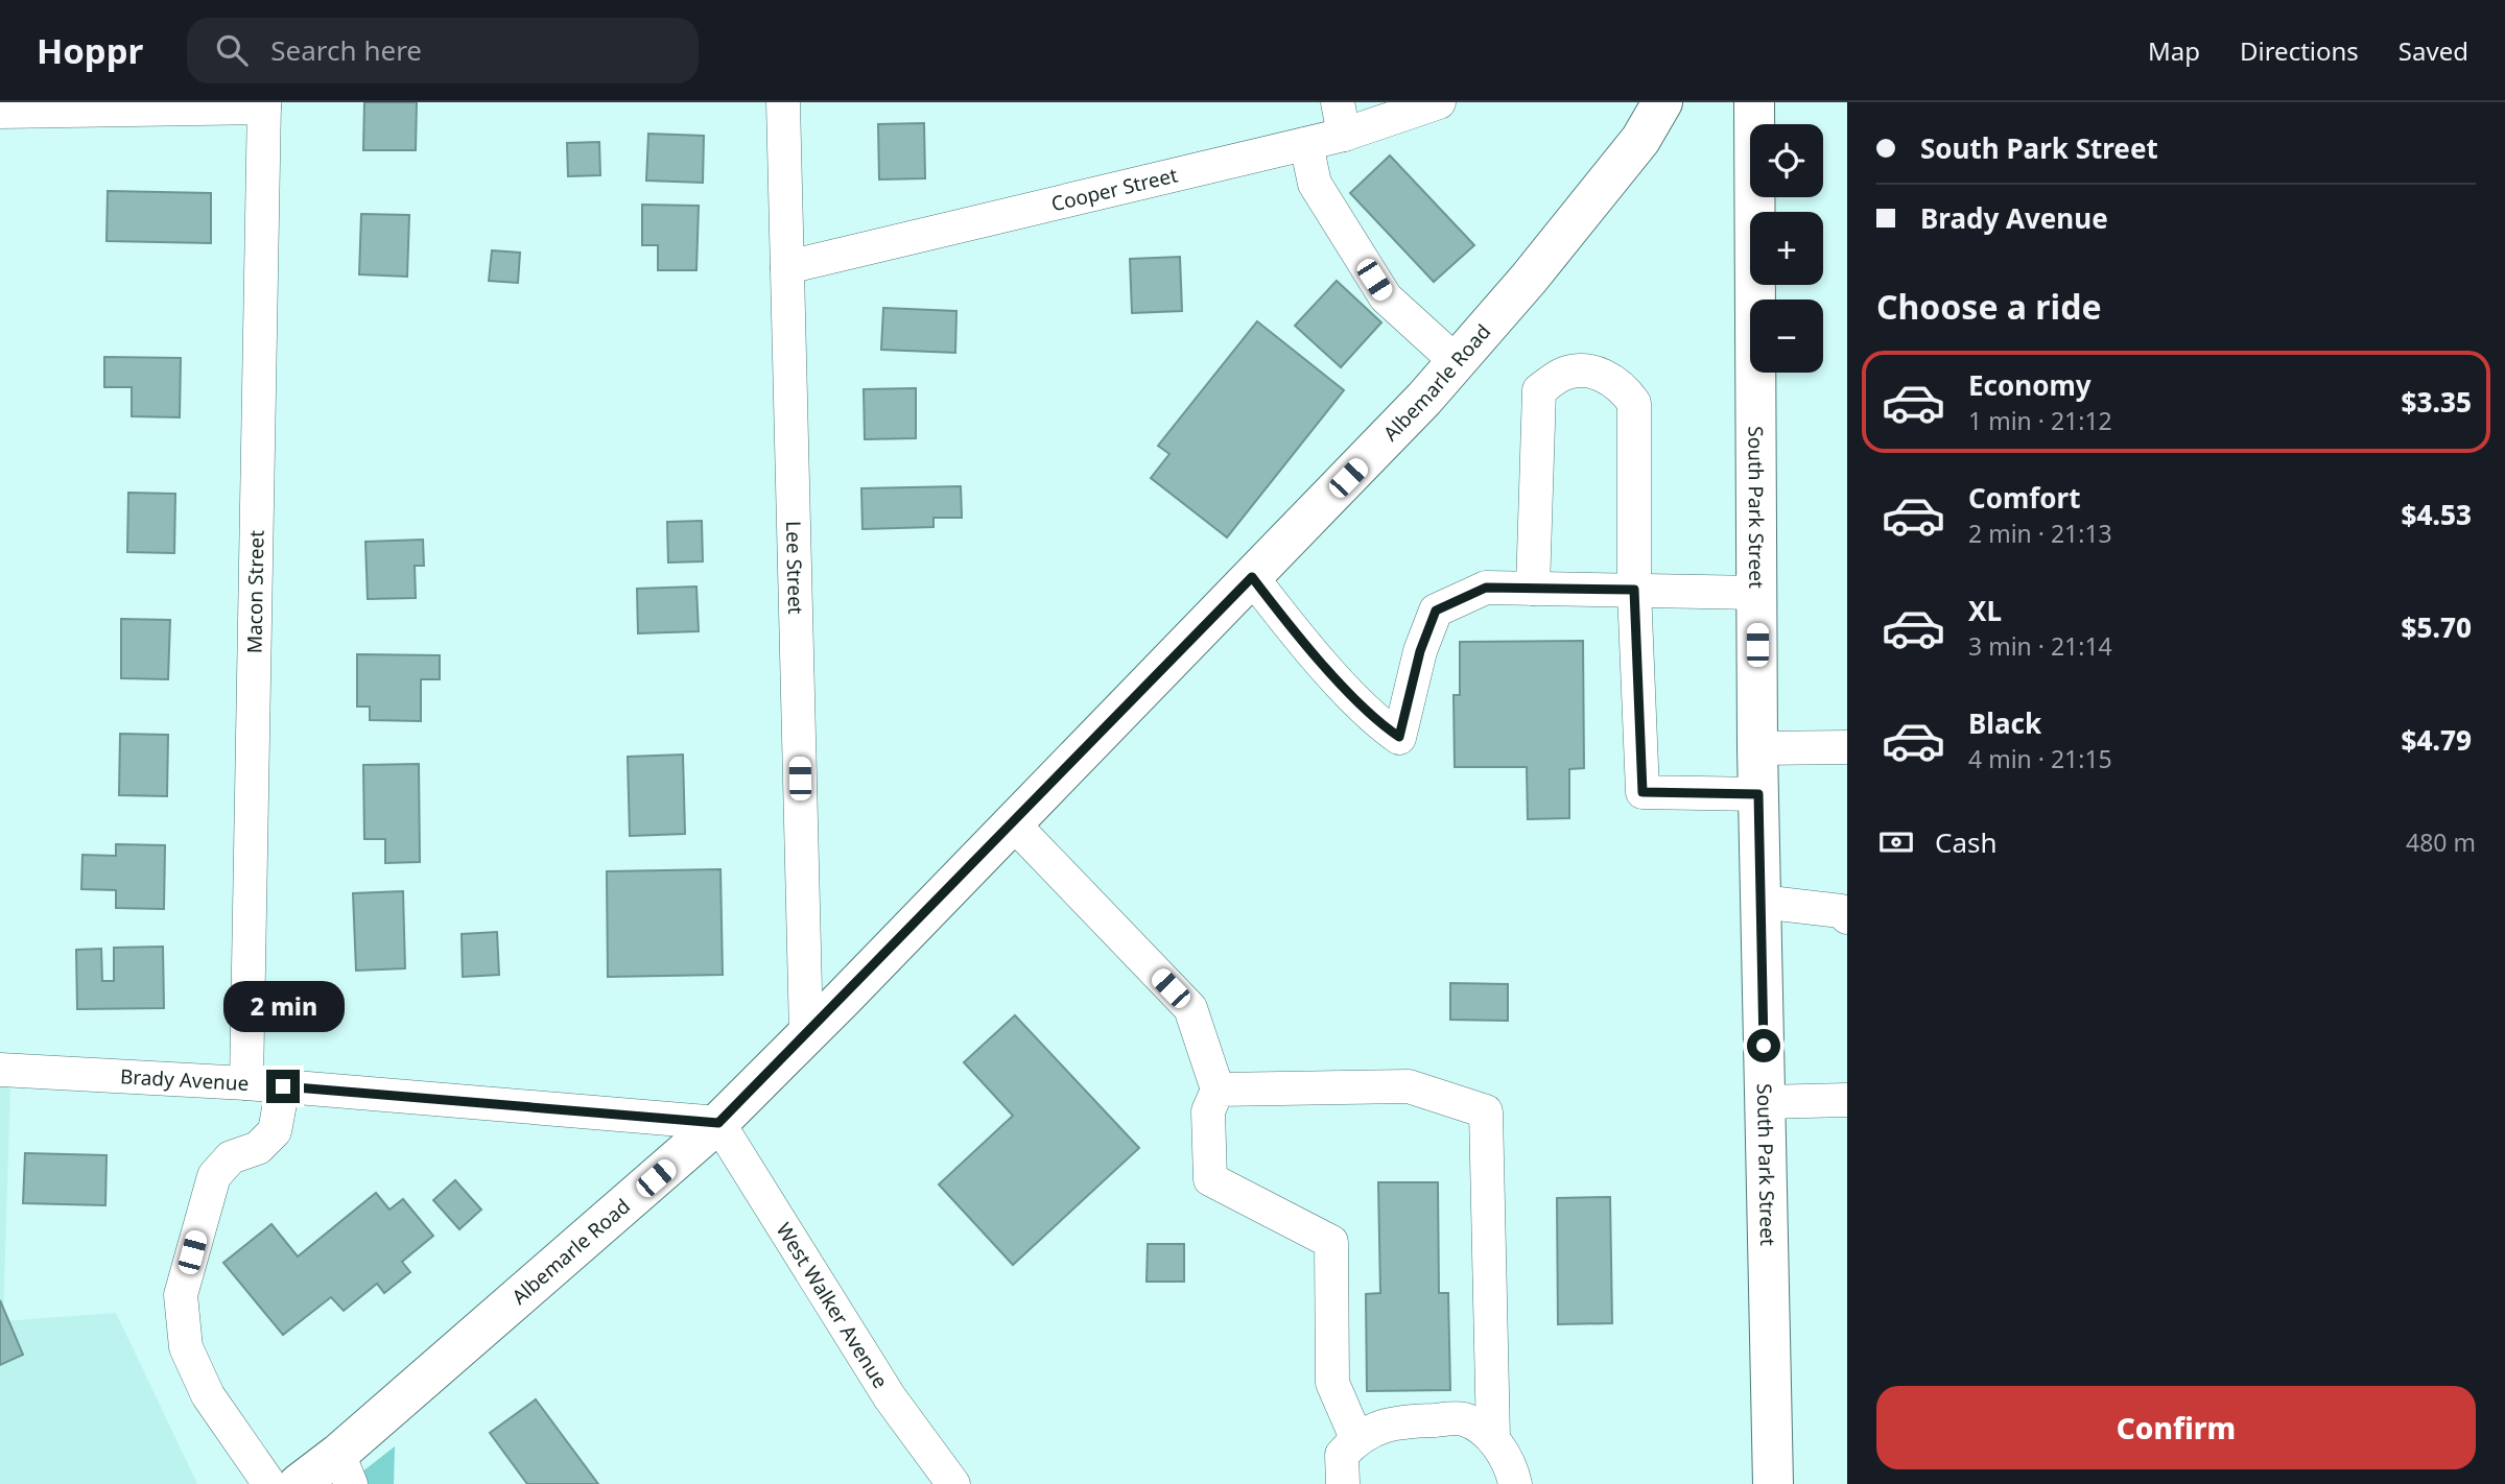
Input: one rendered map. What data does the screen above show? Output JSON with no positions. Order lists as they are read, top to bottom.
{
  "streets": {
    "main road": ["Albemarle Road", "South Park Street"],
    "street": [
      "Cooper Street",
      "Lee Street",
      "Macon Street",
      "Brady Avenue",
      "West Walker Avenue"
    ]
  },
  "crossings": [
    ["Cooper Street", "Lee Street"],
    ["Albemarle Road", "Lee Street"],
    ["Albemarle Road", "Brady Avenue"],
    ["Albemarle Road", "West Walker Avenue"],
    ["Macon Street", "Brady Avenue"],
    ["Brady Avenue", "West Walker Avenue"]
  ],
  "page": {
    "header": "Hoppr",
    "search": "Search here",
    "nav": ["Map", "Directions", "Saved"],
    "banner": ["South Park Street", "Brady Avenue"],
    "map_buttons": ["+", "−"],
    "heading": "Choose a ride",
    "list": [
      {
        "name": "Economy",
        "note": "1 min · 21:12",
        "value": "$3.35"
      },
      {
        "name": "Comfort",
        "note": "2 min · 21:13",
        "value": "$4.53"
      },
      {
        "name": "XL",
        "note": "3 min · 21:14",
        "value": "$5.70"
      },
      {
        "name": "Black",
        "note": "4 min · 21:15",
        "value": "$4.79"
      }
    ],
    "pay": ["Cash", "480 m"],
    "bubble": "2 min",
    "buttons": "Confirm"
  }
}
